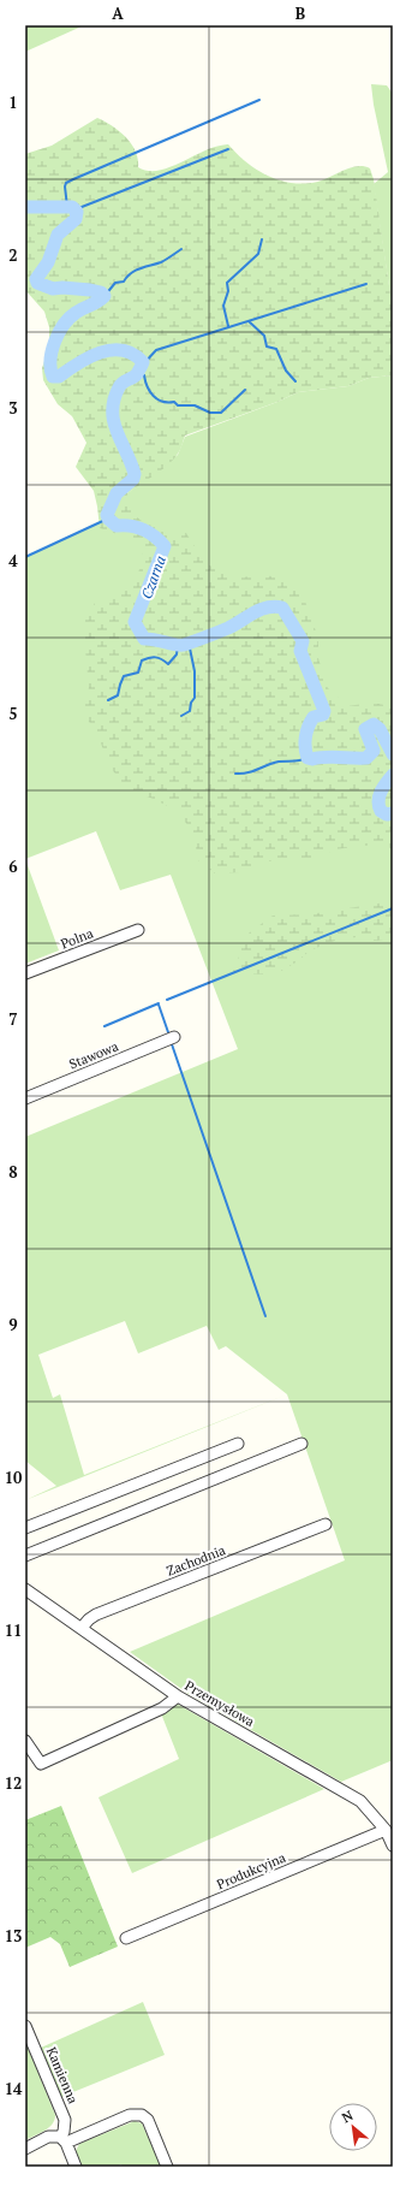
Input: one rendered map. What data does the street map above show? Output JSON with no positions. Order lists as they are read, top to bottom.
{
  "streets": {
    "street": [
      "Polna",
      "Stawowa",
      "Zachodnia",
      "Przemysłowa",
      "Produkcyjna",
      "Kamienna"
    ]
  },
  "crossings": [
    ["Zachodnia", "Przemysłowa"],
    ["Przemysłowa", "Produkcyjna"]
  ],
  "water": ["Czarna"],
  "north": "top left",
  "grid": {
    "columns": ["A", "B"],
    "rows": [
      "1",
      "2",
      "3",
      "4",
      "5",
      "6",
      "7",
      "8",
      "9",
      "10",
      "11",
      "12",
      "13",
      "14"
    ]
  }
}
